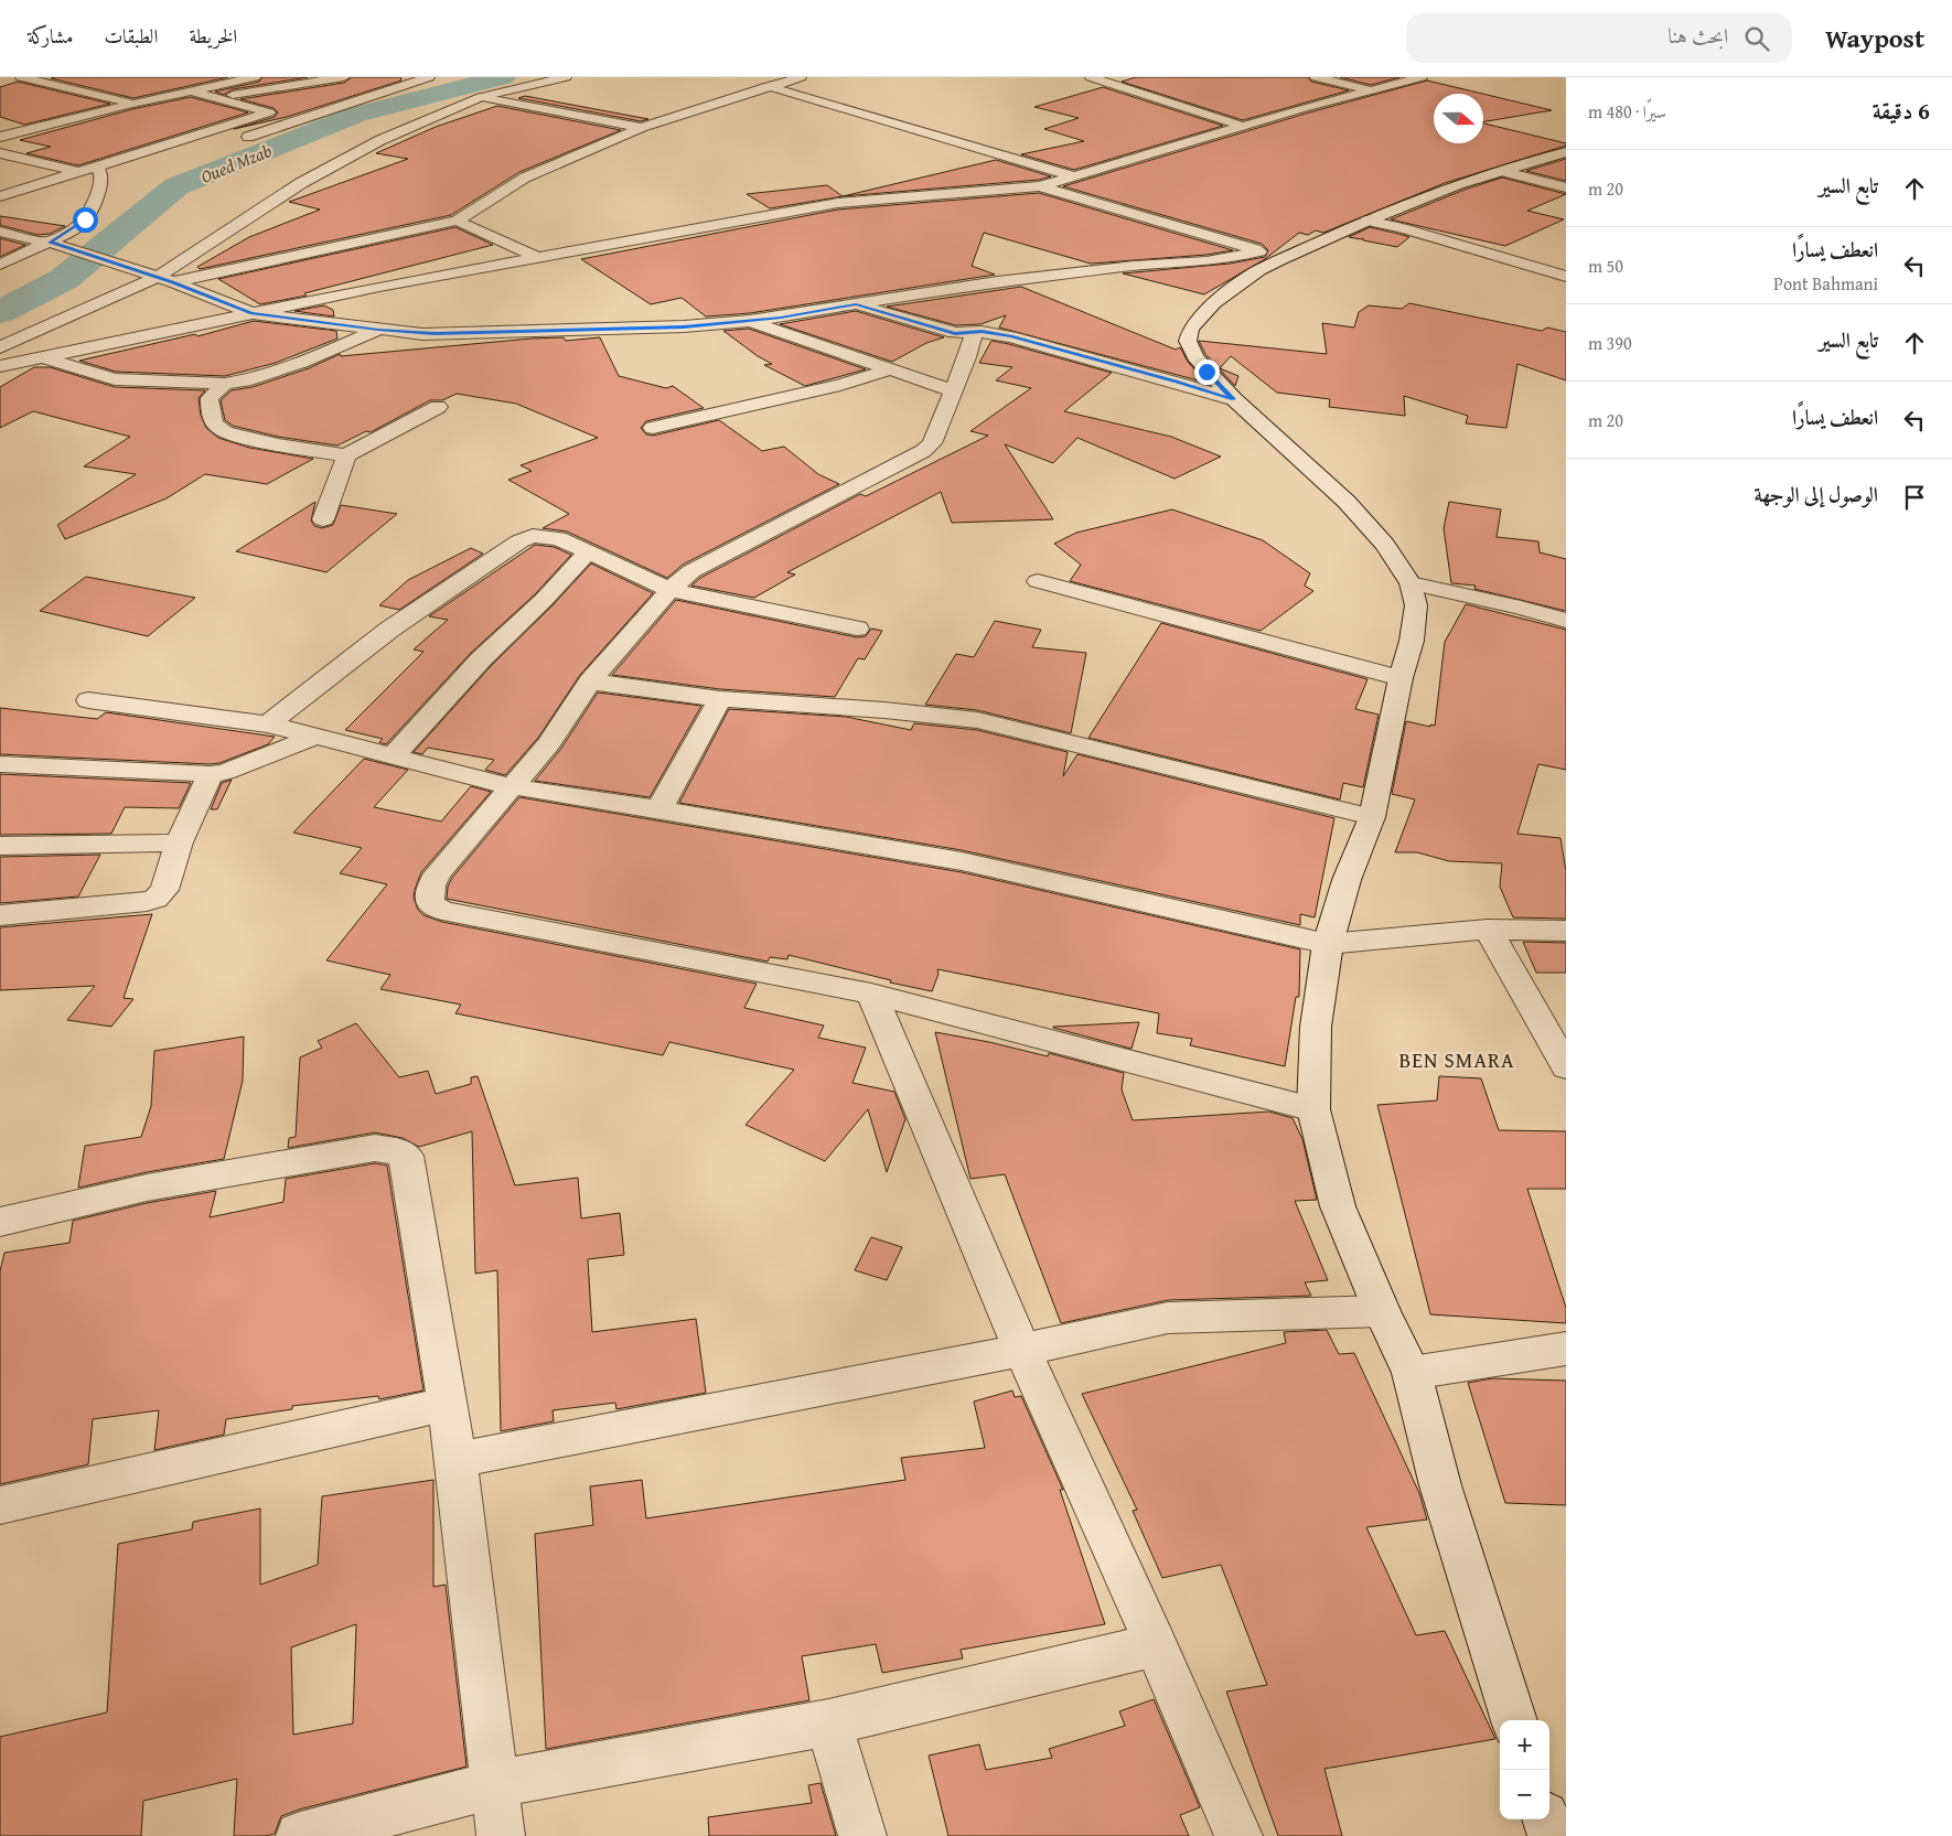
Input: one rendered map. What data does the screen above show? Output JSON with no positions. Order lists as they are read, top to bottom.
{
  "districts": ["BEN SMARA"],
  "water": ["Oued Mzab"],
  "north": "right",
  "page": {
    "header": "Waypost",
    "search": "ابحث هنا",
    "nav": ["الخريطة", "الطبقات", "مشاركة"],
    "heading": ["6 دقيقة", "سيرًا · 480 m"],
    "list": [
      ["تابع السير", "20 m"],
      ["انعطف يسارًا", "Pont Bahmani", "50 m"],
      ["تابع السير", "390 m"],
      ["انعطف يسارًا", "20 m"],
      "الوصول إلى الوجهة"
    ],
    "map_buttons": ["+", "−"]
  }
}
